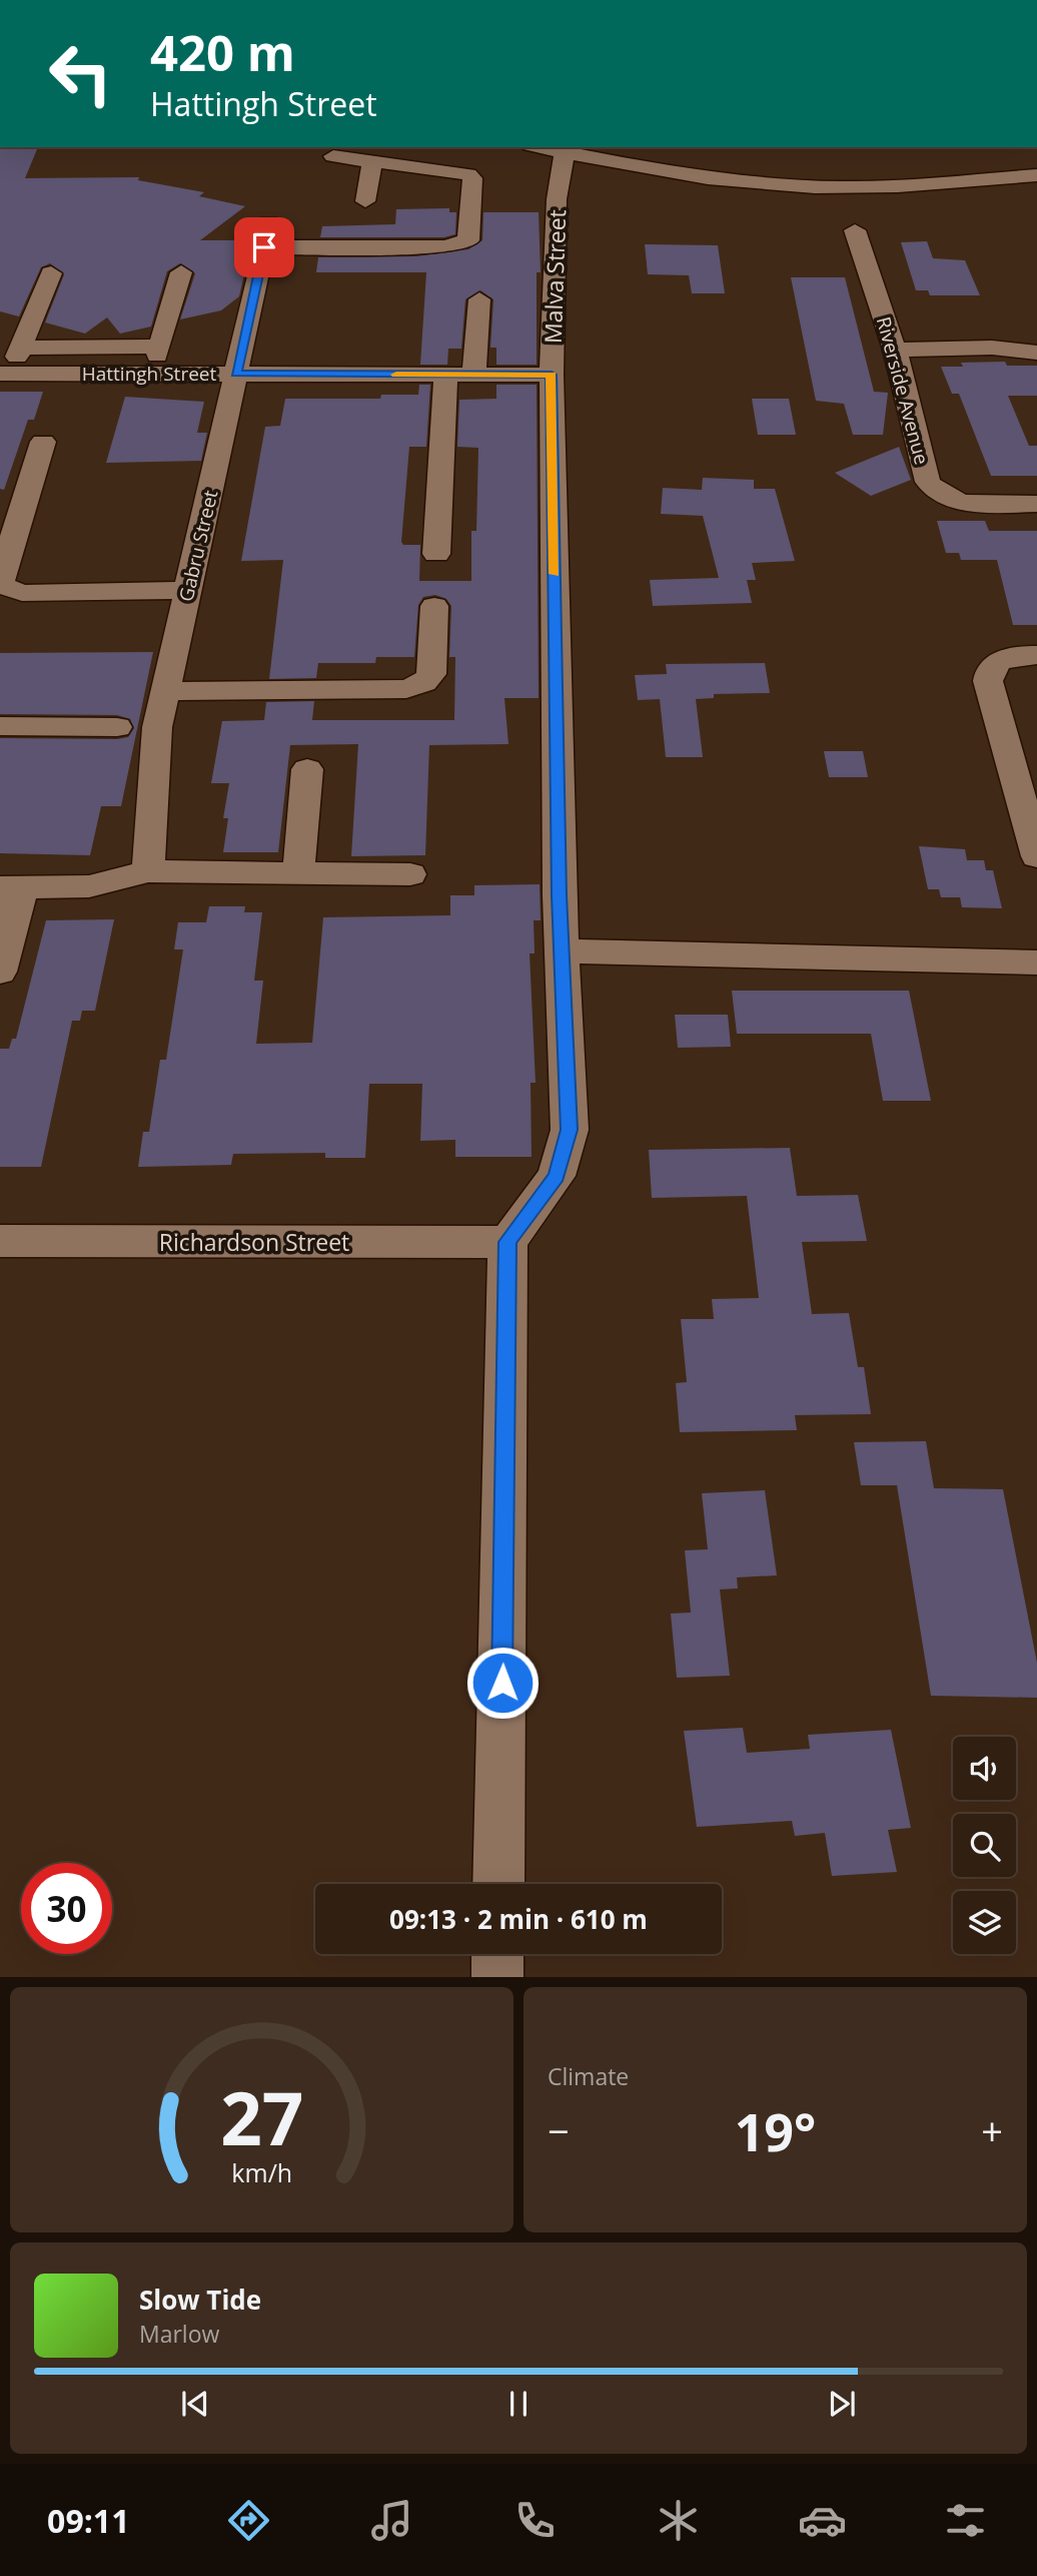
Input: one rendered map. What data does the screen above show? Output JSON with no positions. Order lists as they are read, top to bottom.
{
  "streets": {
    "street": [
      "Malva Street",
      "Hattingh Street",
      "Riverside Avenue",
      "Gabru Street",
      "Richardson Street"
    ]
  },
  "crossings": [
    ["Malva Street", "Hattingh Street"],
    ["Malva Street", "Richardson Street"],
    ["Hattingh Street", "Gabru Street"]
  ],
  "page": {
    "turn": ["420 m", "Hattingh Street"],
    "limit": "30",
    "trip": "09:13 · 2 min · 610 m",
    "tile": "Climate",
    "heat": ["−", "19°", "+"],
    "song": ["Slow Tide", "Marlow"],
    "tabs": "09:11",
    "gauge": ["27", "km/h"]
  }
}
